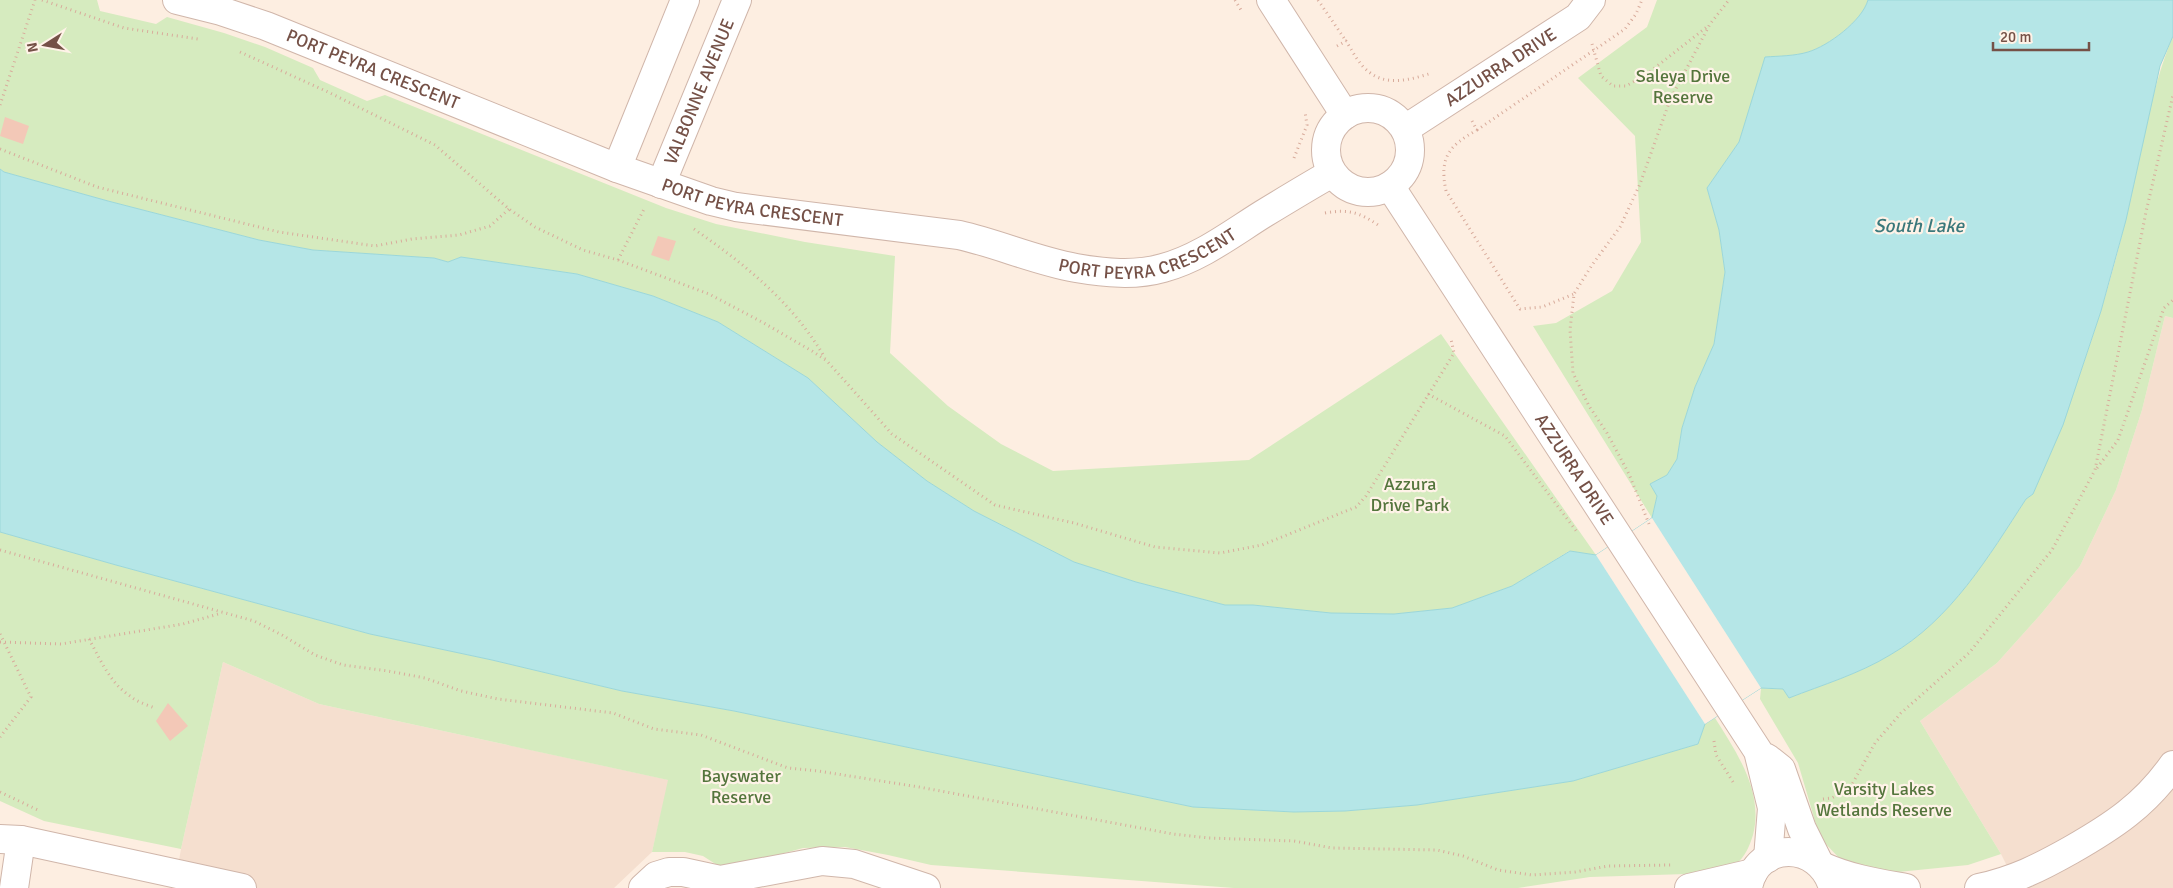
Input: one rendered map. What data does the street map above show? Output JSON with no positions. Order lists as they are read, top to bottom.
{
  "streets": {
    "street": ["AZZURRA DRIVE", "PORT PEYRA CRESCENT", "VALBONNE AVENUE"]
  },
  "crossings": [
    ["AZZURRA DRIVE", "PORT PEYRA CRESCENT"],
    ["PORT PEYRA CRESCENT", "VALBONNE AVENUE"]
  ],
  "water": ["South Lake"],
  "parks": [
    "Saleya Drive Reserve",
    "Azzura Drive Park",
    "Bayswater Reserve",
    "Varsity Lakes Wetlands Reserve"
  ],
  "scale_bar": "20 m",
  "north": "left"
}
